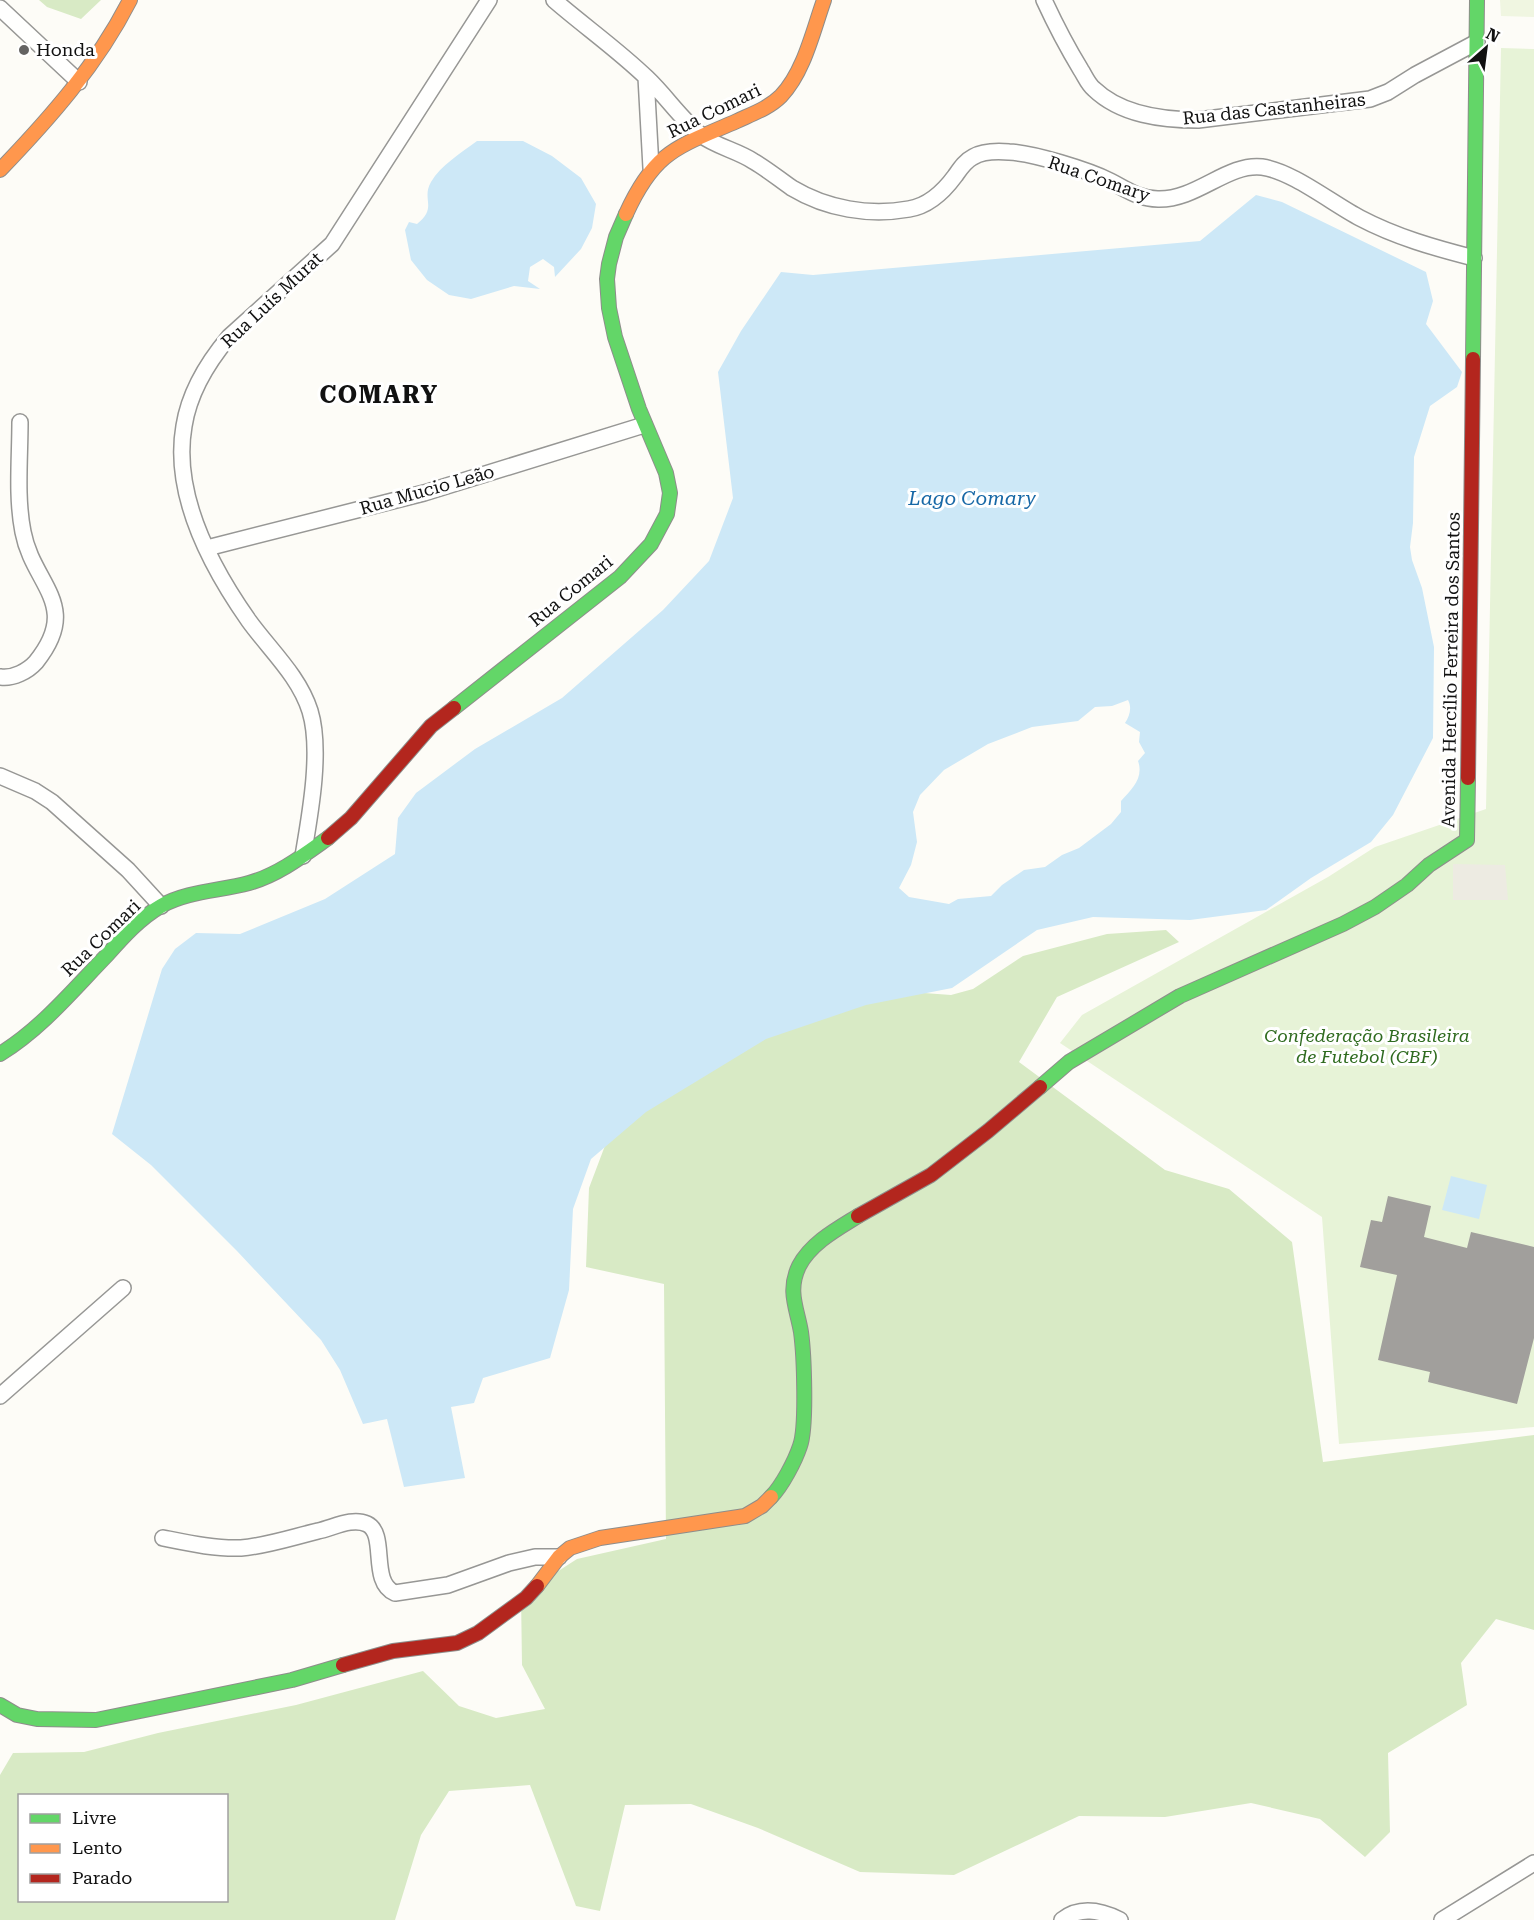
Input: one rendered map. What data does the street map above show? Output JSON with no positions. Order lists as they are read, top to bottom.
{
  "streets": {
    "street": [
      "Rua das Castanheiras",
      "Rua Comari",
      "Rua Comary",
      "Rua Luís Murat",
      "Rua Mucio Leão",
      "Avenida Hercílio Ferreira dos Santos"
    ]
  },
  "crossings": [
    ["Rua das Castanheiras", "Avenida Hercílio Ferreira dos Santos"],
    ["Rua Comari", "Rua Comary"],
    ["Rua Comari", "Rua Luís Murat"],
    ["Rua Comari", "Rua Mucio Leão"],
    ["Rua Comary", "Avenida Hercílio Ferreira dos Santos"],
    ["Rua Luís Murat", "Rua Mucio Leão"]
  ],
  "districts": ["COMARY"],
  "water": ["Lago Comary"],
  "parks": ["Confederação Brasileira de Futebol (CBF)"],
  "places": ["Honda"],
  "legend": ["Livre", "Lento", "Parado"],
  "north": "top right"
}
